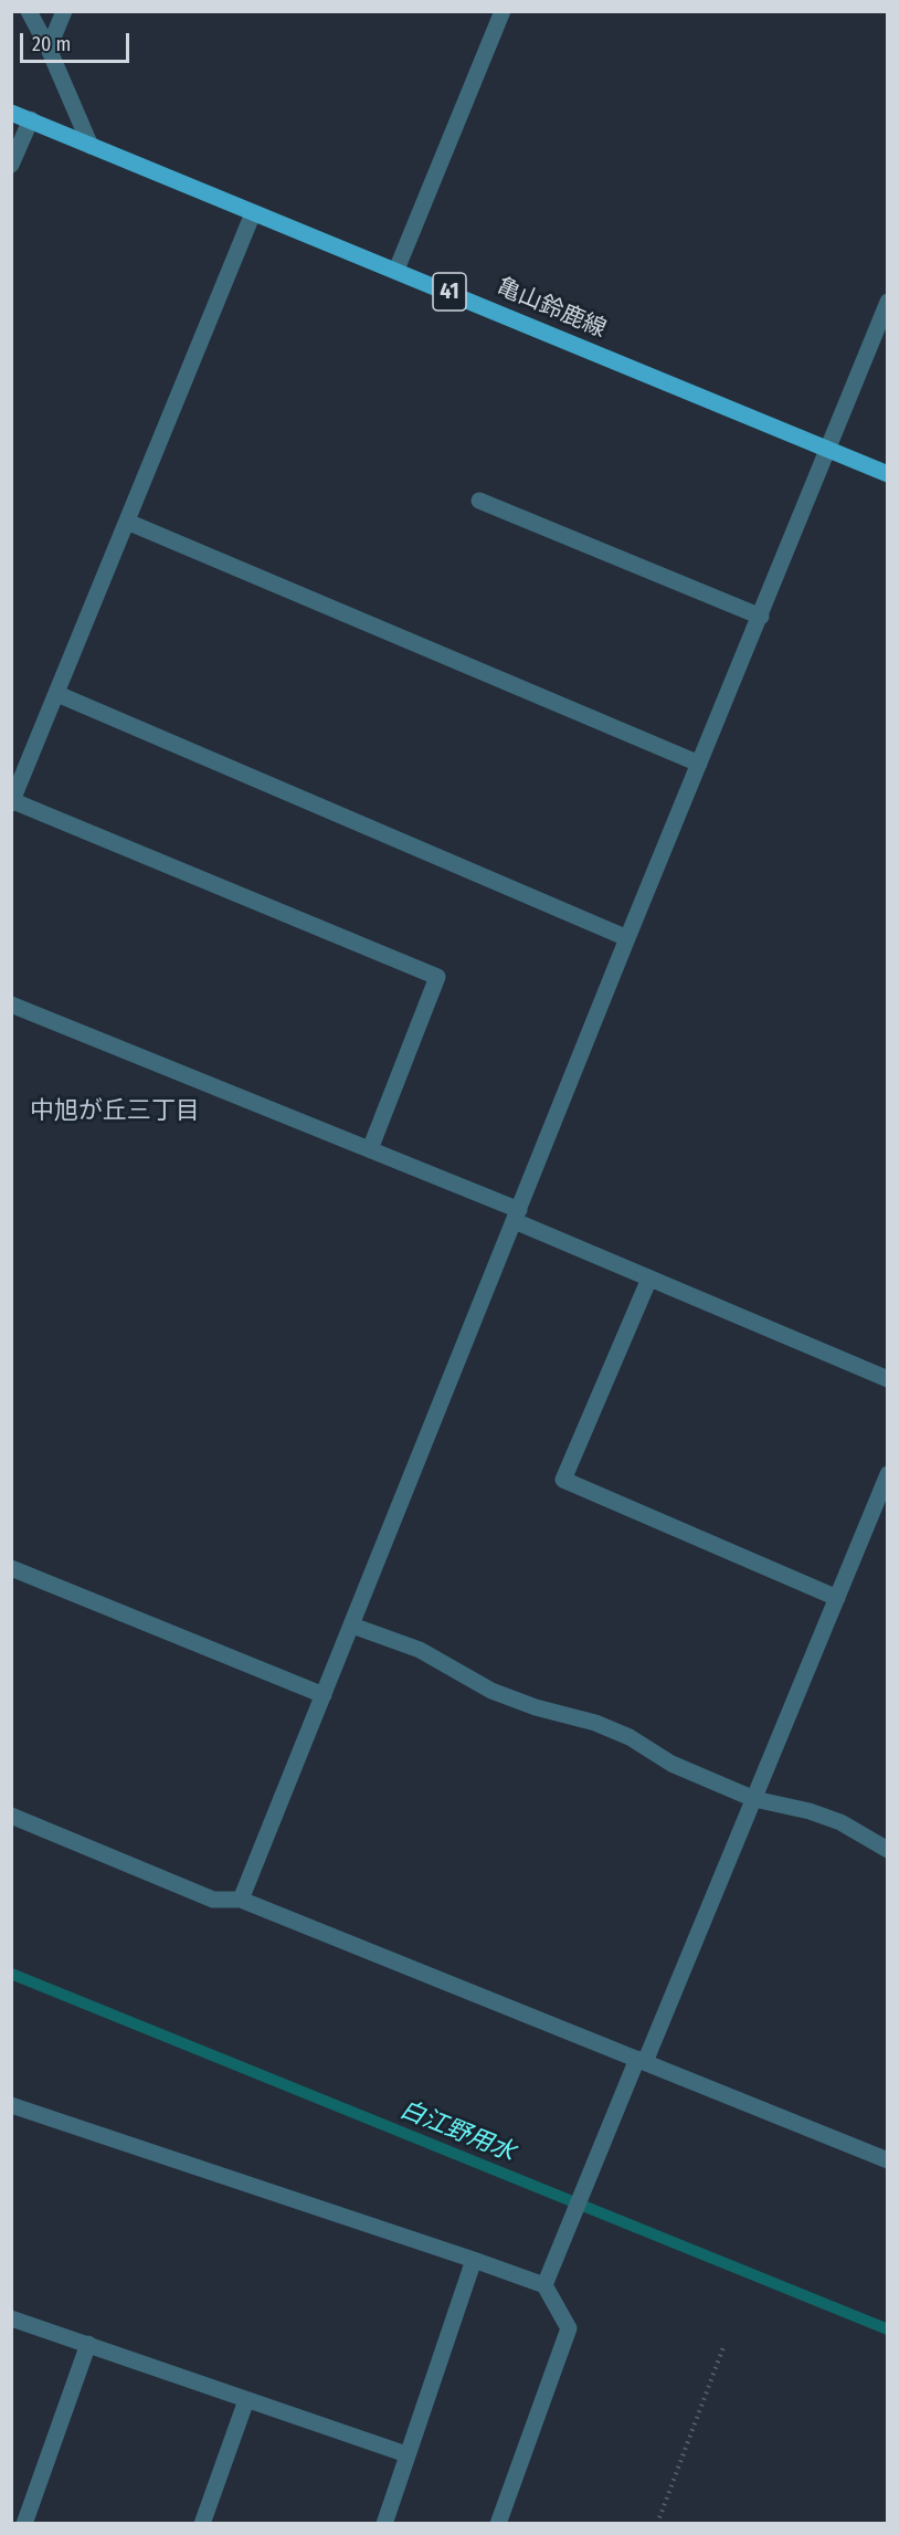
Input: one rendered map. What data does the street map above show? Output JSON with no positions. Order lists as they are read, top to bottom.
{
  "streets": {
    "main road": ["41", "亀山鈴鹿線"]
  },
  "districts": ["中旭が丘三丁目"],
  "water": ["白江野用水"],
  "scale_bar": "20 m"
}
